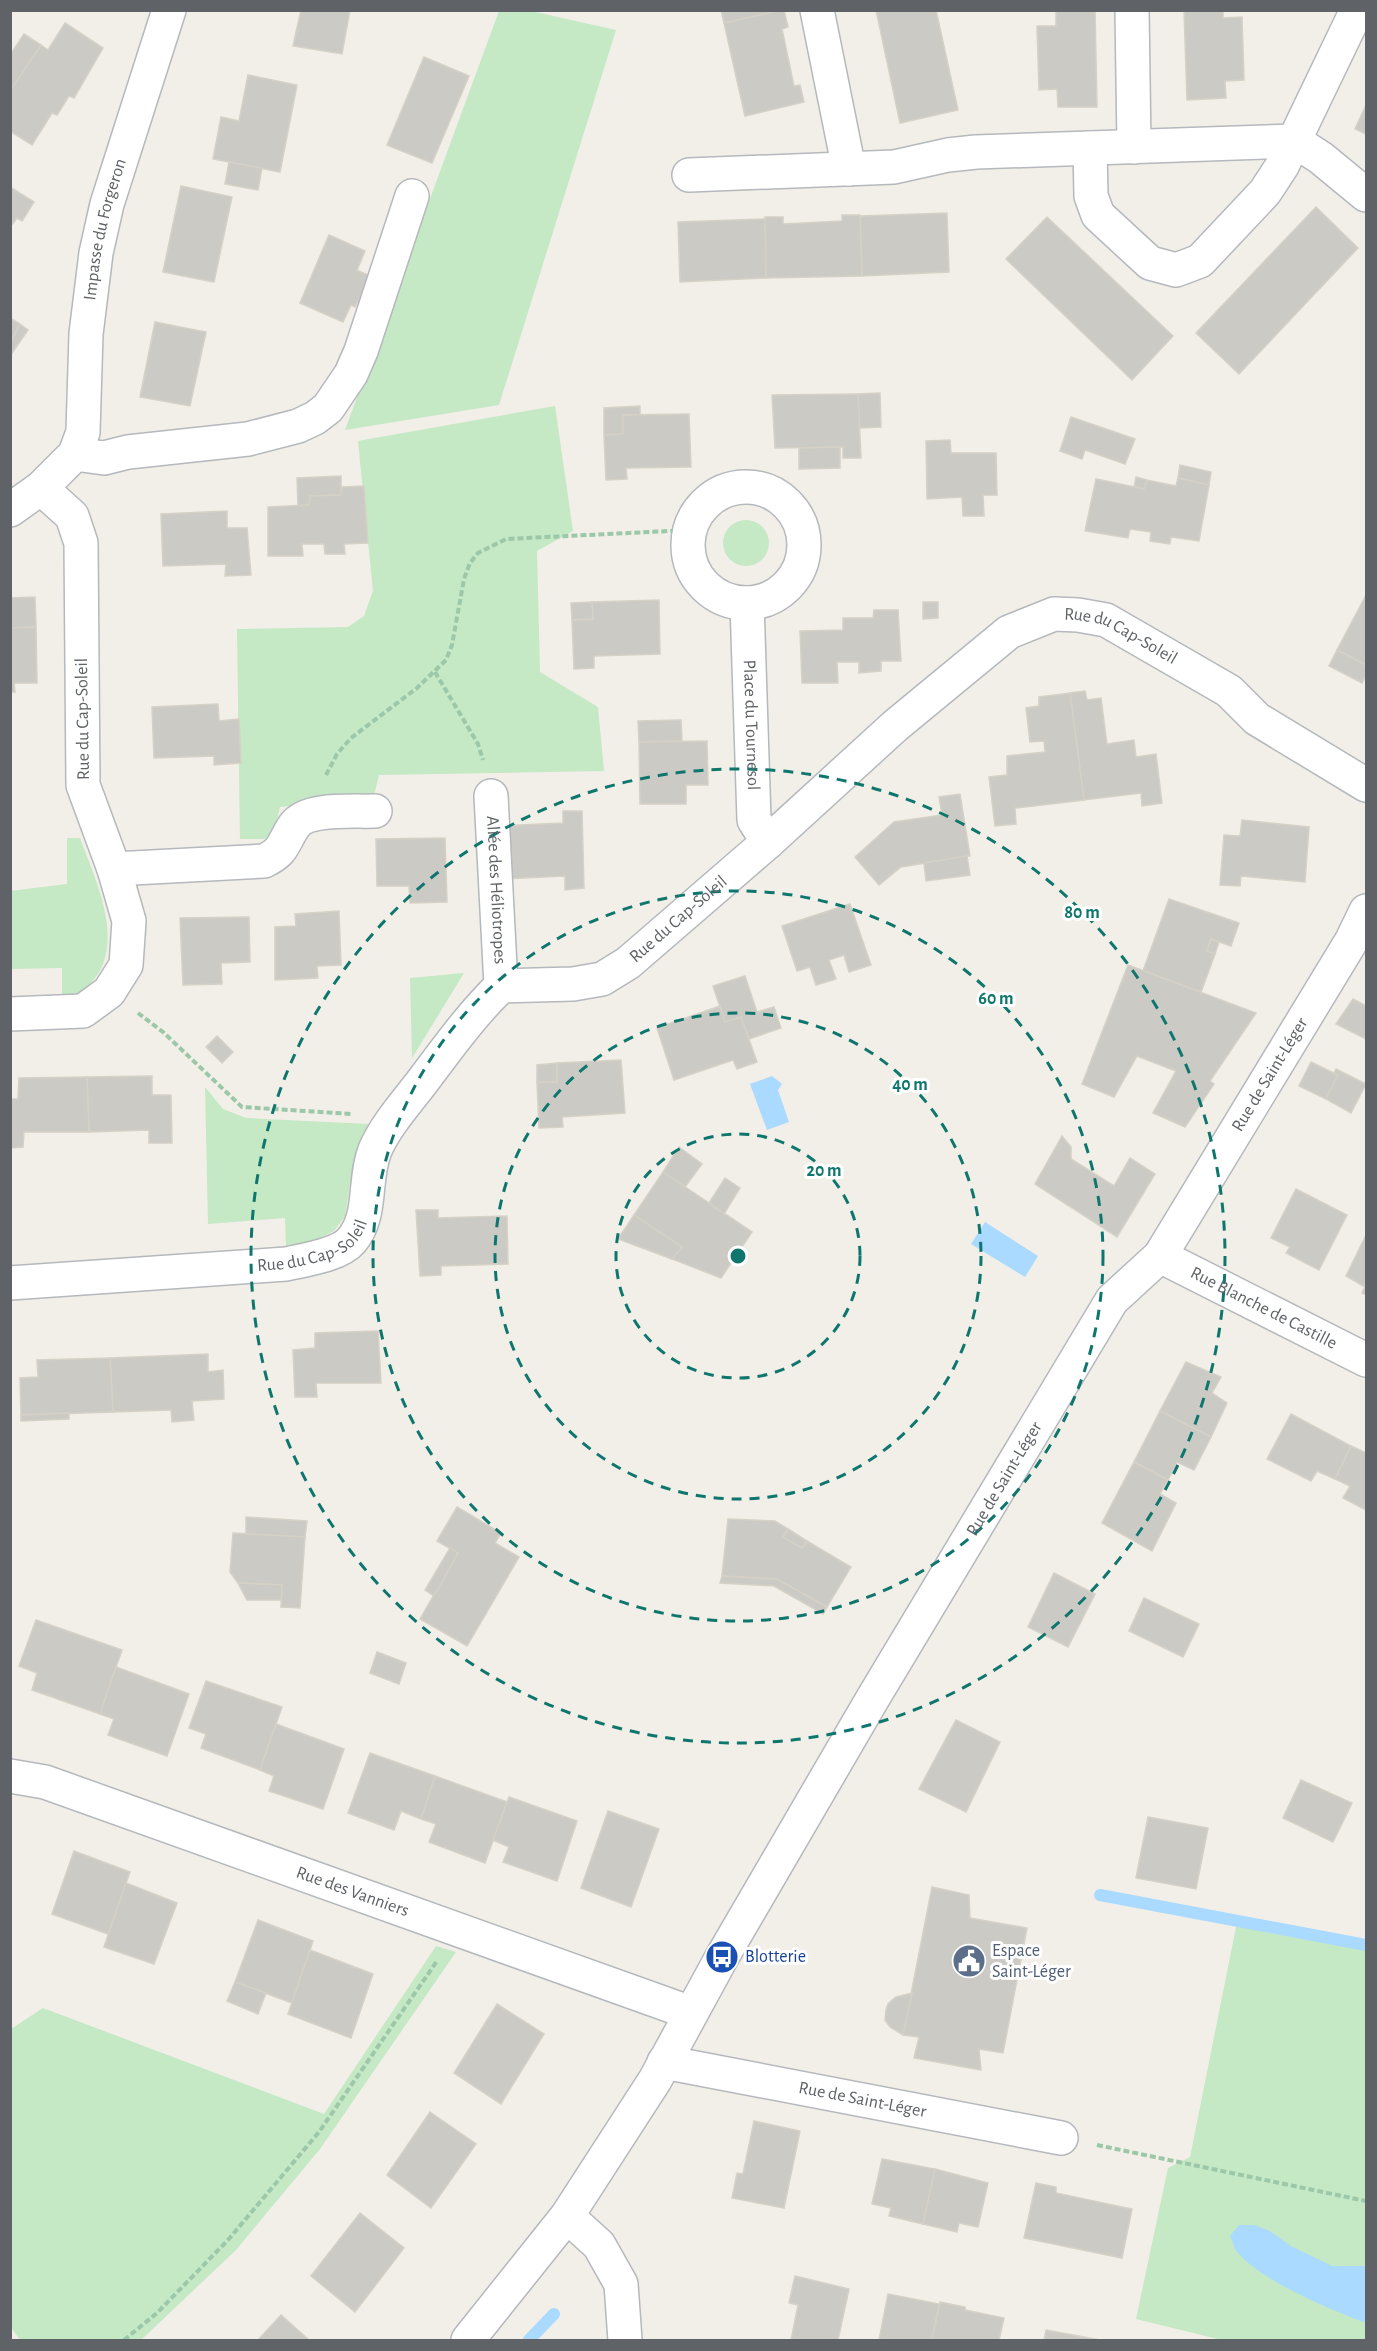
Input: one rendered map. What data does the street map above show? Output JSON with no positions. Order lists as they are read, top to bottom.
{
  "streets": {
    "street": [
      "Impasse du Forgeron",
      "Rue du Cap-Soleil",
      "Place du Tournesol",
      "Allée des Héliotropes",
      "Rue de Saint-Léger",
      "Rue Blanche de Castille",
      "Rue des Vanniers"
    ]
  },
  "crossings": [
    ["Rue du Cap-Soleil", "Place du Tournesol"],
    ["Rue du Cap-Soleil", "Allée des Héliotropes"],
    ["Rue de Saint-Léger", "Rue Blanche de Castille"],
    ["Rue de Saint-Léger", "Rue des Vanniers"]
  ],
  "places": {
    "bus stop": ["Blotterie"],
    "public building": ["Espace Saint-Léger"]
  },
  "rings": [
    "80 m",
    "60 m",
    "40 m",
    "20 m"
  ]
}
